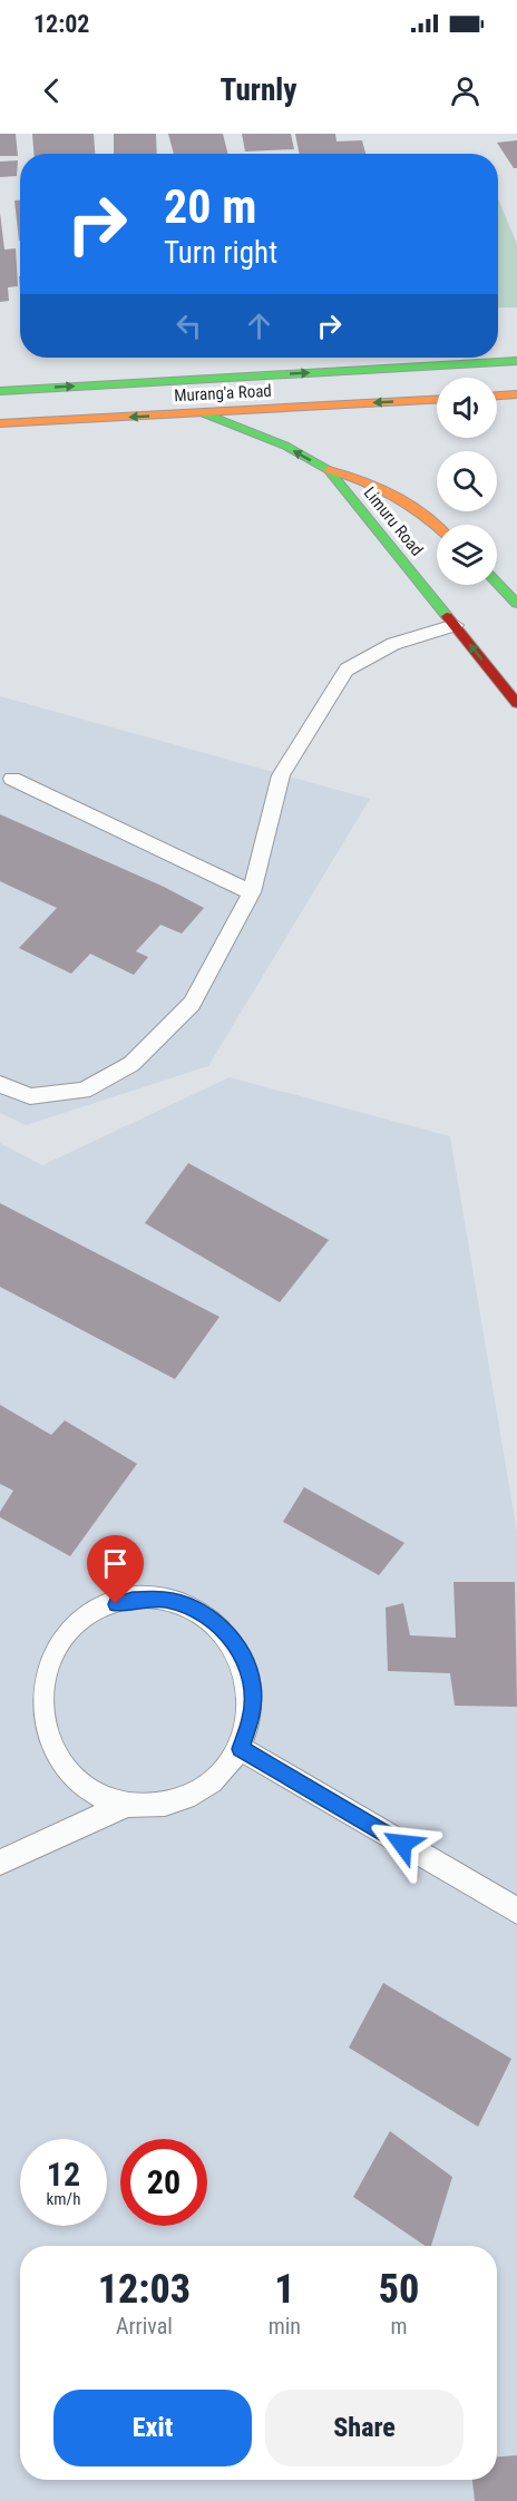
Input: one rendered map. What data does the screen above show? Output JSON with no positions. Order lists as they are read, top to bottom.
{
  "streets": {
    "main road": ["Murang'a Road", "Limuru Road"]
  },
  "crossings": [
    ["Murang'a Road", "Limuru Road"]
  ],
  "one_way": ["Limuru Road"],
  "page": {
    "status": "12:02",
    "header": "Turnly",
    "turn": ["20 m", "Turn right"],
    "speed": "12 km/h",
    "limit": "20",
    "eta": [
      "12:03",
      "Arrival",
      "1",
      "min",
      "50",
      "m"
    ],
    "buttons": ["Exit", "Share"]
  }
}
